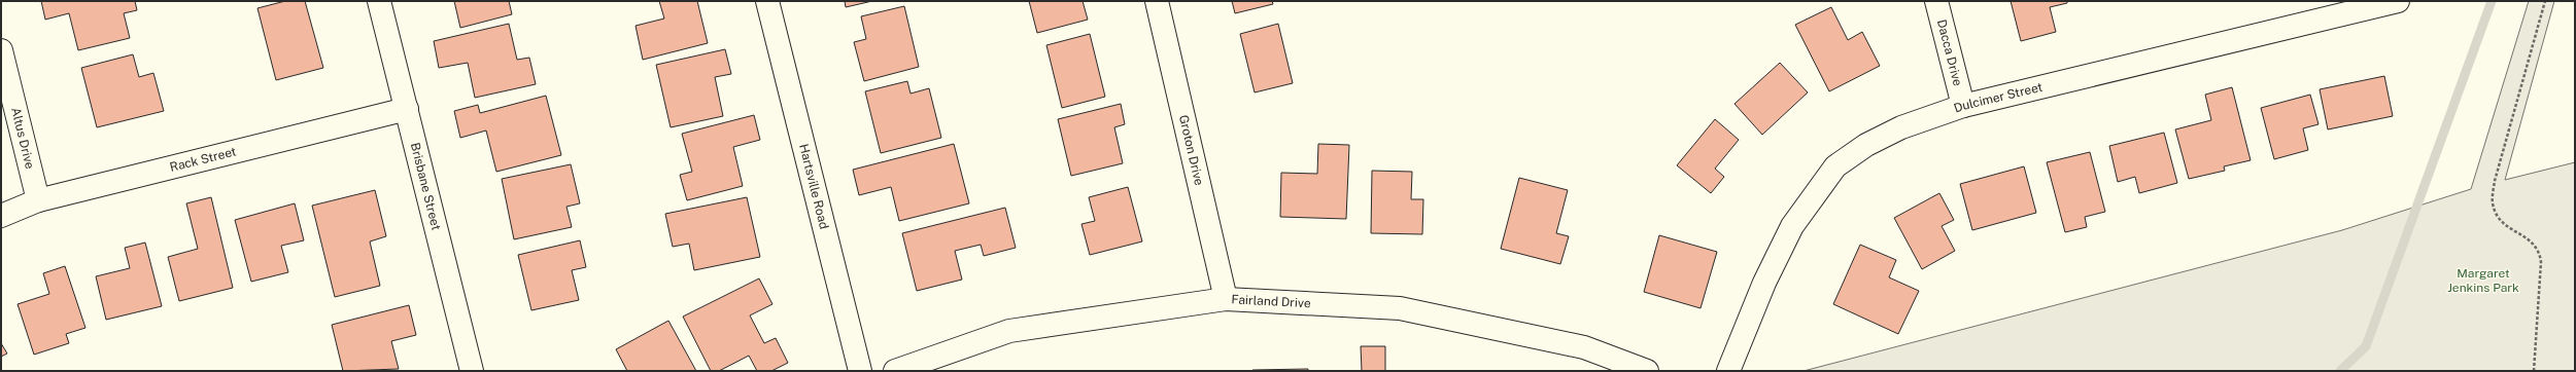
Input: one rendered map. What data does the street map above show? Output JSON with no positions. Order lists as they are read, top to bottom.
{
  "streets": {
    "street": [
      "Dacca Drive",
      "Dulcimer Street",
      "Altus Drive",
      "Groton Drive",
      "Rack Street",
      "Brisbane Street",
      "Hartsville Road",
      "Fairland Drive"
    ]
  },
  "crossings": [
    ["Dacca Drive", "Dulcimer Street"],
    ["Altus Drive", "Rack Street"],
    ["Groton Drive", "Fairland Drive"],
    ["Rack Street", "Brisbane Street"]
  ],
  "parks": ["Margaret Jenkins Park"]
}
